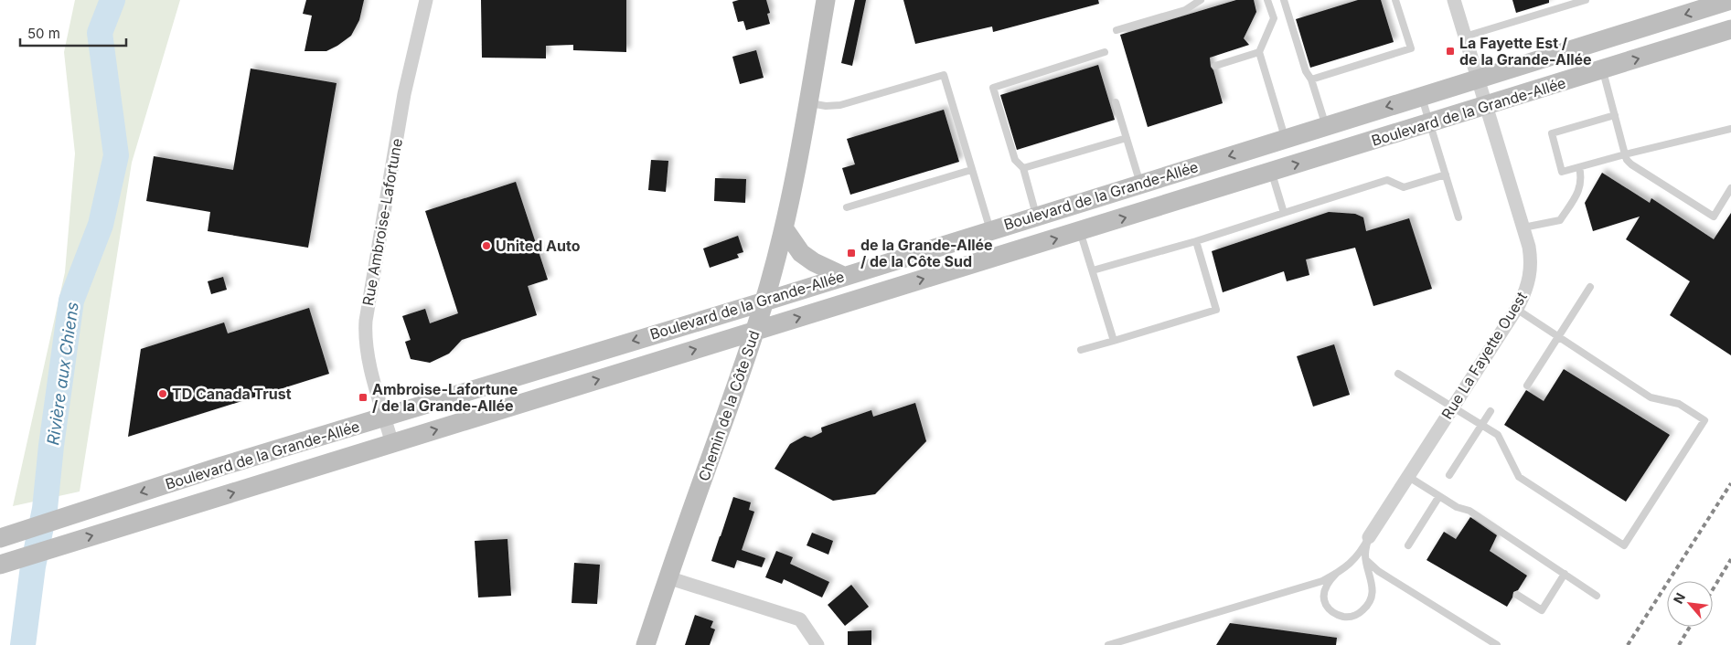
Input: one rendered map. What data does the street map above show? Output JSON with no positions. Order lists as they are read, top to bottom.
{
  "streets": {
    "street": [
      "Boulevard de la Grande-Allée",
      "Rue Ambroise-Lafortune",
      "Rue La Fayette Ouest",
      "Chemin de la Côte Sud"
    ]
  },
  "crossings": [
    ["Boulevard de la Grande-Allée", "Rue Ambroise-Lafortune"],
    ["Boulevard de la Grande-Allée", "Rue La Fayette Ouest"],
    ["Boulevard de la Grande-Allée", "Chemin de la Côte Sud"]
  ],
  "water": ["Rivière aux Chiens"],
  "places": {
    "transit": ["La Fayette Est / de la Grande-Allée", "de la Grande-Allée / de la Côte Sud", "Ambroise-Lafortune / de la Grande-Allée"],
    "other": ["United Auto", "TD Canada Trust"]
  },
  "scale_bar": "50 m",
  "north": "top left"
}
